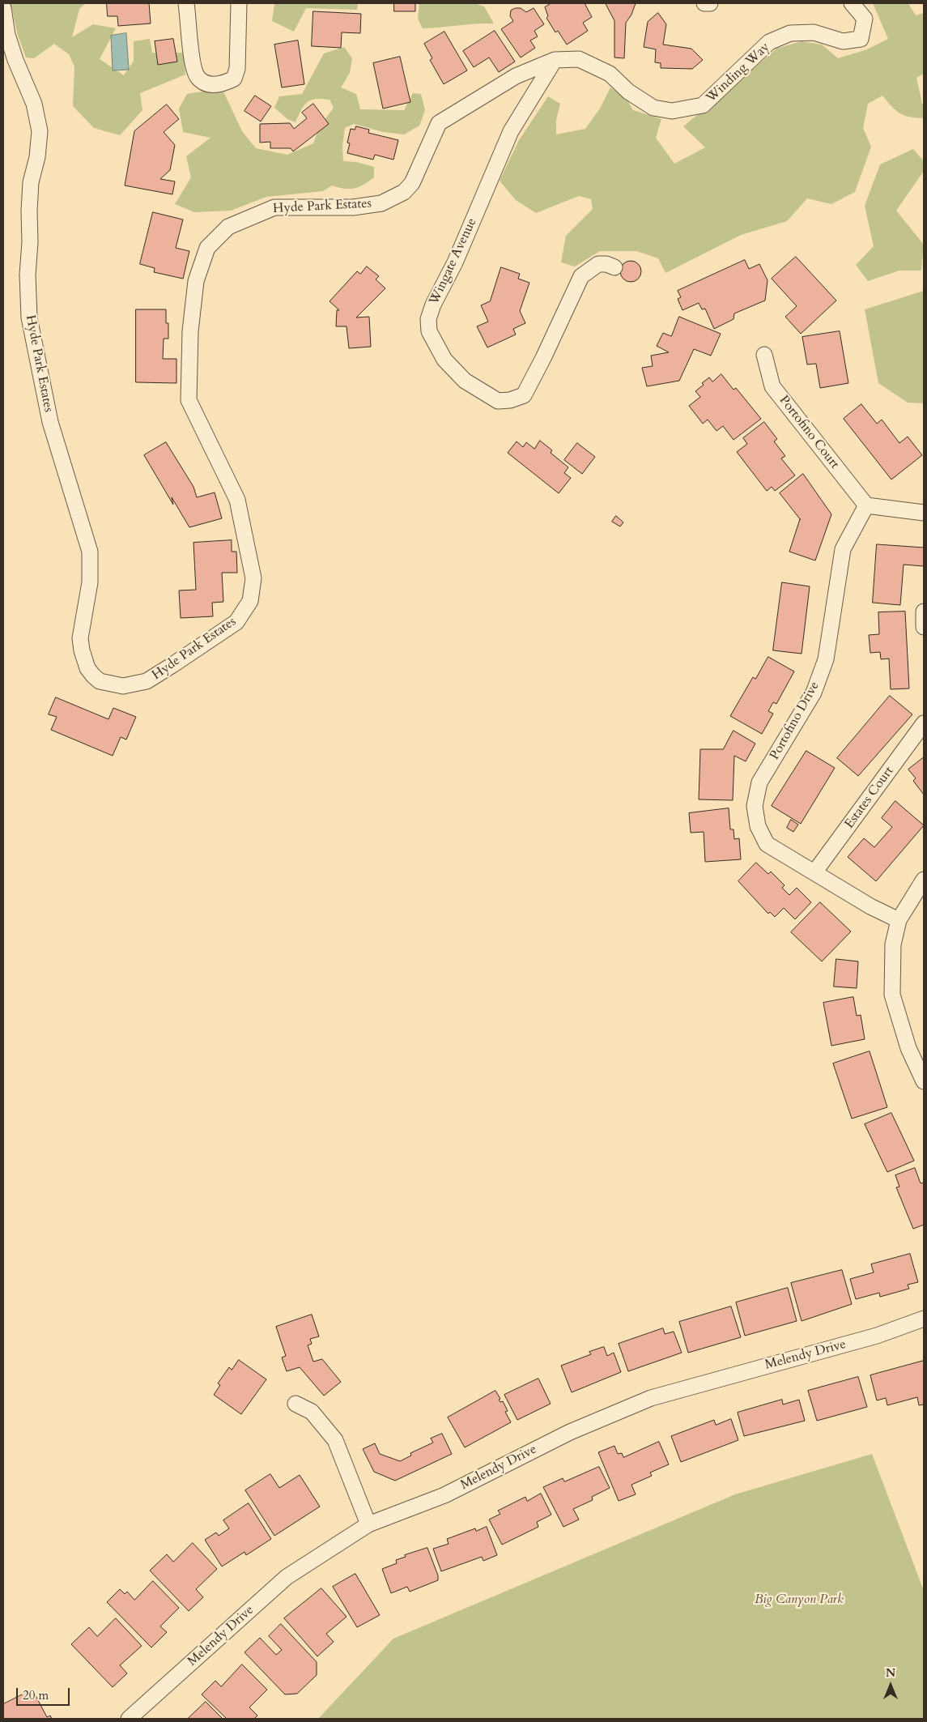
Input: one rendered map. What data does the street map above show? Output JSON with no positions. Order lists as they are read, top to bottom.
{
  "streets": {
    "street": [
      "Winding Way",
      "Hyde Park Estates",
      "Wingate Avenue",
      "Portofino Court",
      "Portofino Drive",
      "Estates Court",
      "Melendy Drive"
    ]
  },
  "crossings": [
    ["Winding Way", "Hyde Park Estates"],
    ["Winding Way", "Wingate Avenue"],
    ["Portofino Court", "Portofino Drive"],
    ["Portofino Drive", "Estates Court"]
  ],
  "parks": ["Big Canyon Park"],
  "scale_bar": "20 m",
  "north": "top"
}
